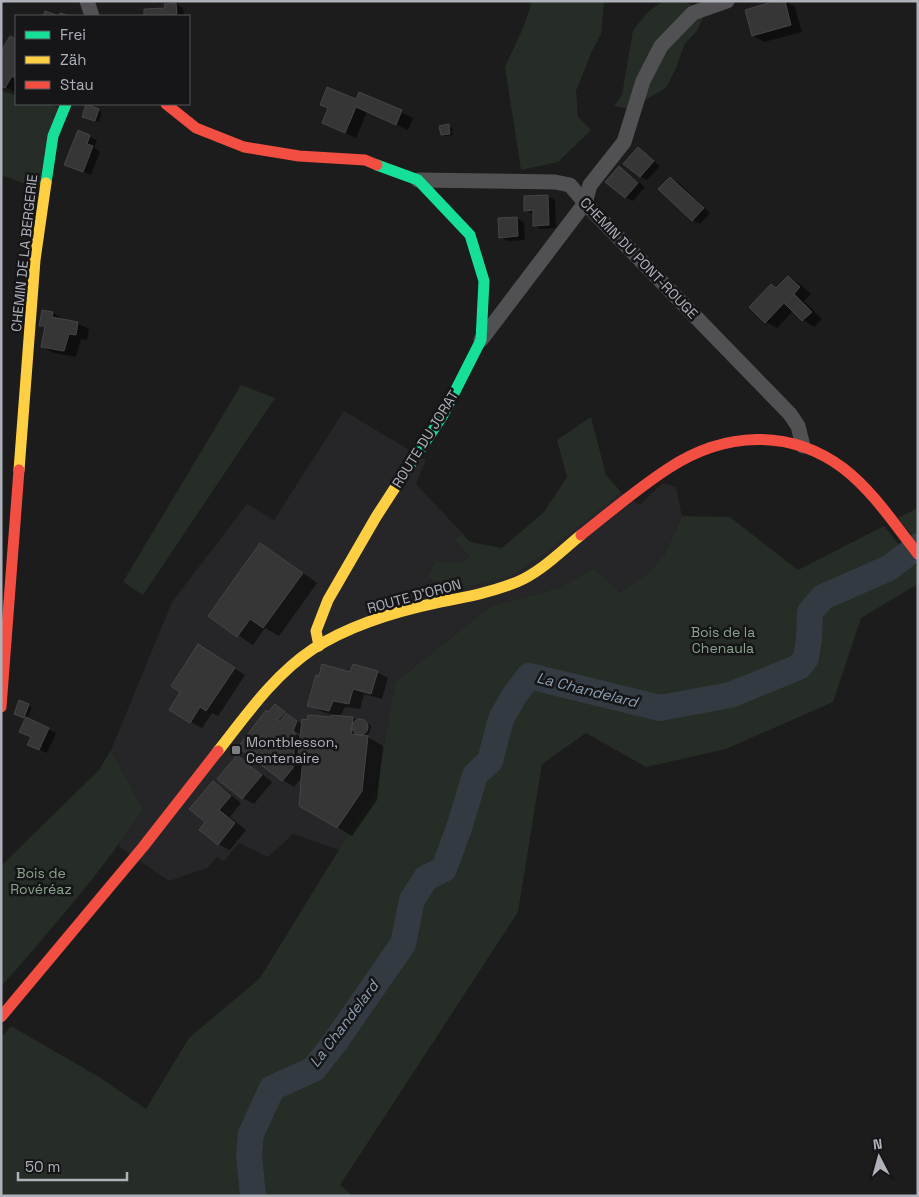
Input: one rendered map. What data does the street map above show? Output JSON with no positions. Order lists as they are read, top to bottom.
{
  "streets": {
    "street": [
      "CHEMIN DE LA BERGERIE",
      "CHEMIN DU PONT-ROUGE",
      "ROUTE DU JORAT",
      "ROUTE D'ORON"
    ]
  },
  "crossings": [
    ["CHEMIN DU PONT-ROUGE", "ROUTE DU JORAT"],
    ["CHEMIN DU PONT-ROUGE", "ROUTE D'ORON"],
    ["ROUTE DU JORAT", "ROUTE D'ORON"]
  ],
  "water": ["La Chandelard"],
  "parks": ["Bois de la Chenaula", "Bois de Rovéréaz"],
  "places": {
    "transit": ["Montblesson, Centenaire"]
  },
  "legend": ["Frei", "Zäh", "Stau"],
  "scale_bar": "50 m",
  "north": "top"
}
